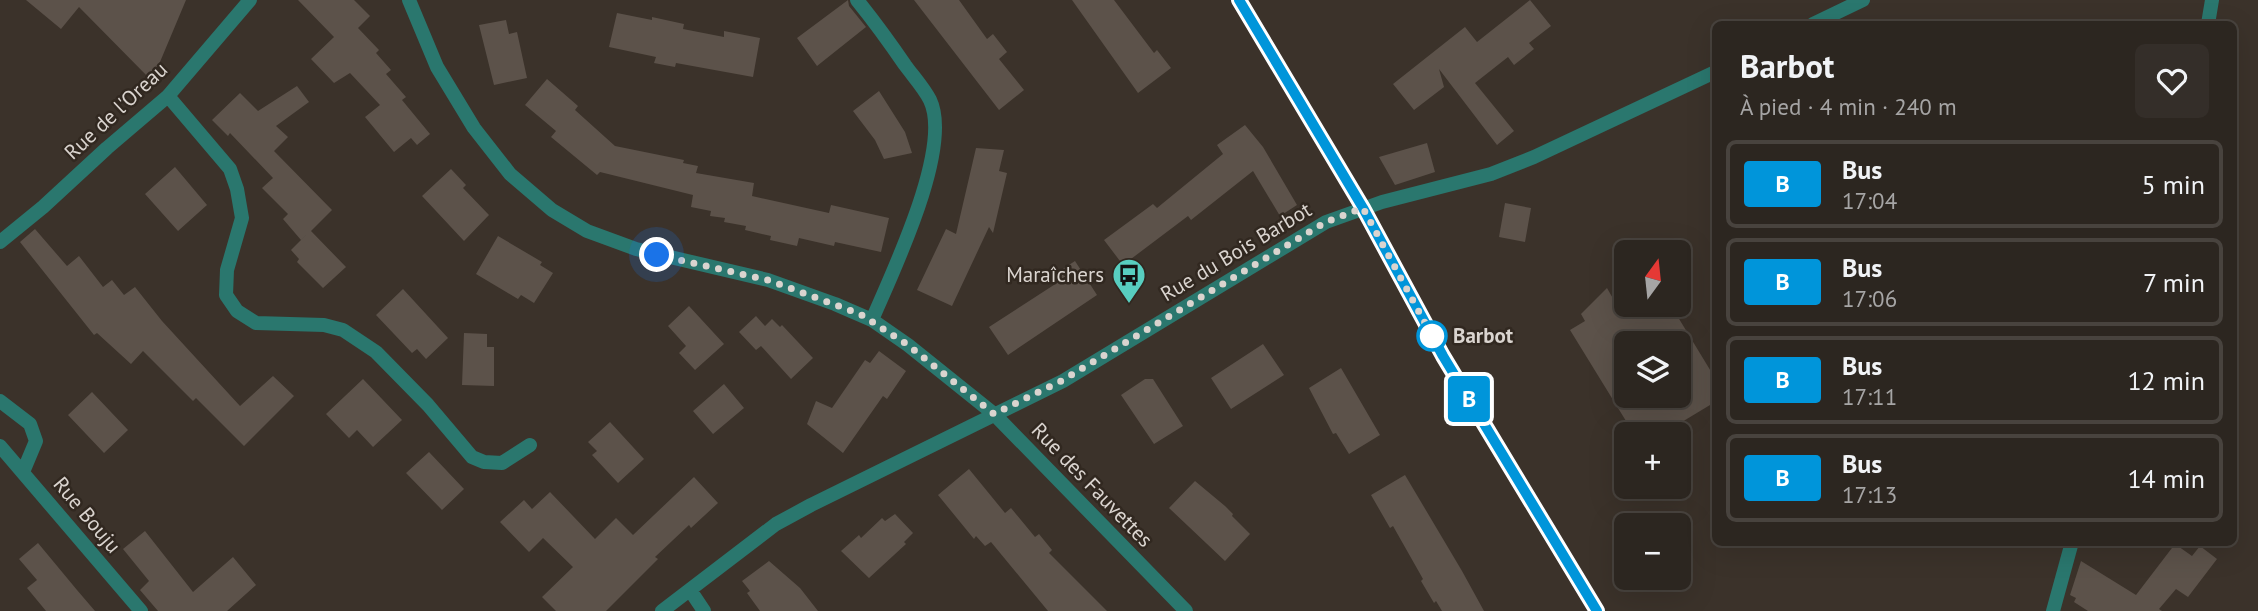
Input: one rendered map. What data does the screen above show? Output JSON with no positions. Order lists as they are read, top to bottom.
{
  "streets": {
    "street": [
      "Rue de l'Oreau",
      "Rue du Bois Barbot",
      "Rue des Fauvettes",
      "Rue Bouju"
    ]
  },
  "crossings": [
    ["Rue du Bois Barbot", "Rue des Fauvettes"]
  ],
  "places": {
    "bus stop": ["Maraîchers"],
    "other": ["Barbot"]
  },
  "lines": ["bus line B"],
  "north": "top",
  "page": {
    "on_map": "B",
    "heading": ["Barbot", "À pied · 4 min · 240 m"],
    "list": [
      {
        "mark": "B",
        "name": "Bus",
        "note": "17:04",
        "value": "5 min"
      },
      {
        "mark": "B",
        "name": "Bus",
        "note": "17:06",
        "value": "7 min"
      },
      {
        "mark": "B",
        "name": "Bus",
        "note": "17:11",
        "value": "12 min"
      },
      {
        "mark": "B",
        "name": "Bus",
        "note": "17:13",
        "value": "14 min"
      }
    ],
    "map_buttons": ["+", "−"]
  }
}
